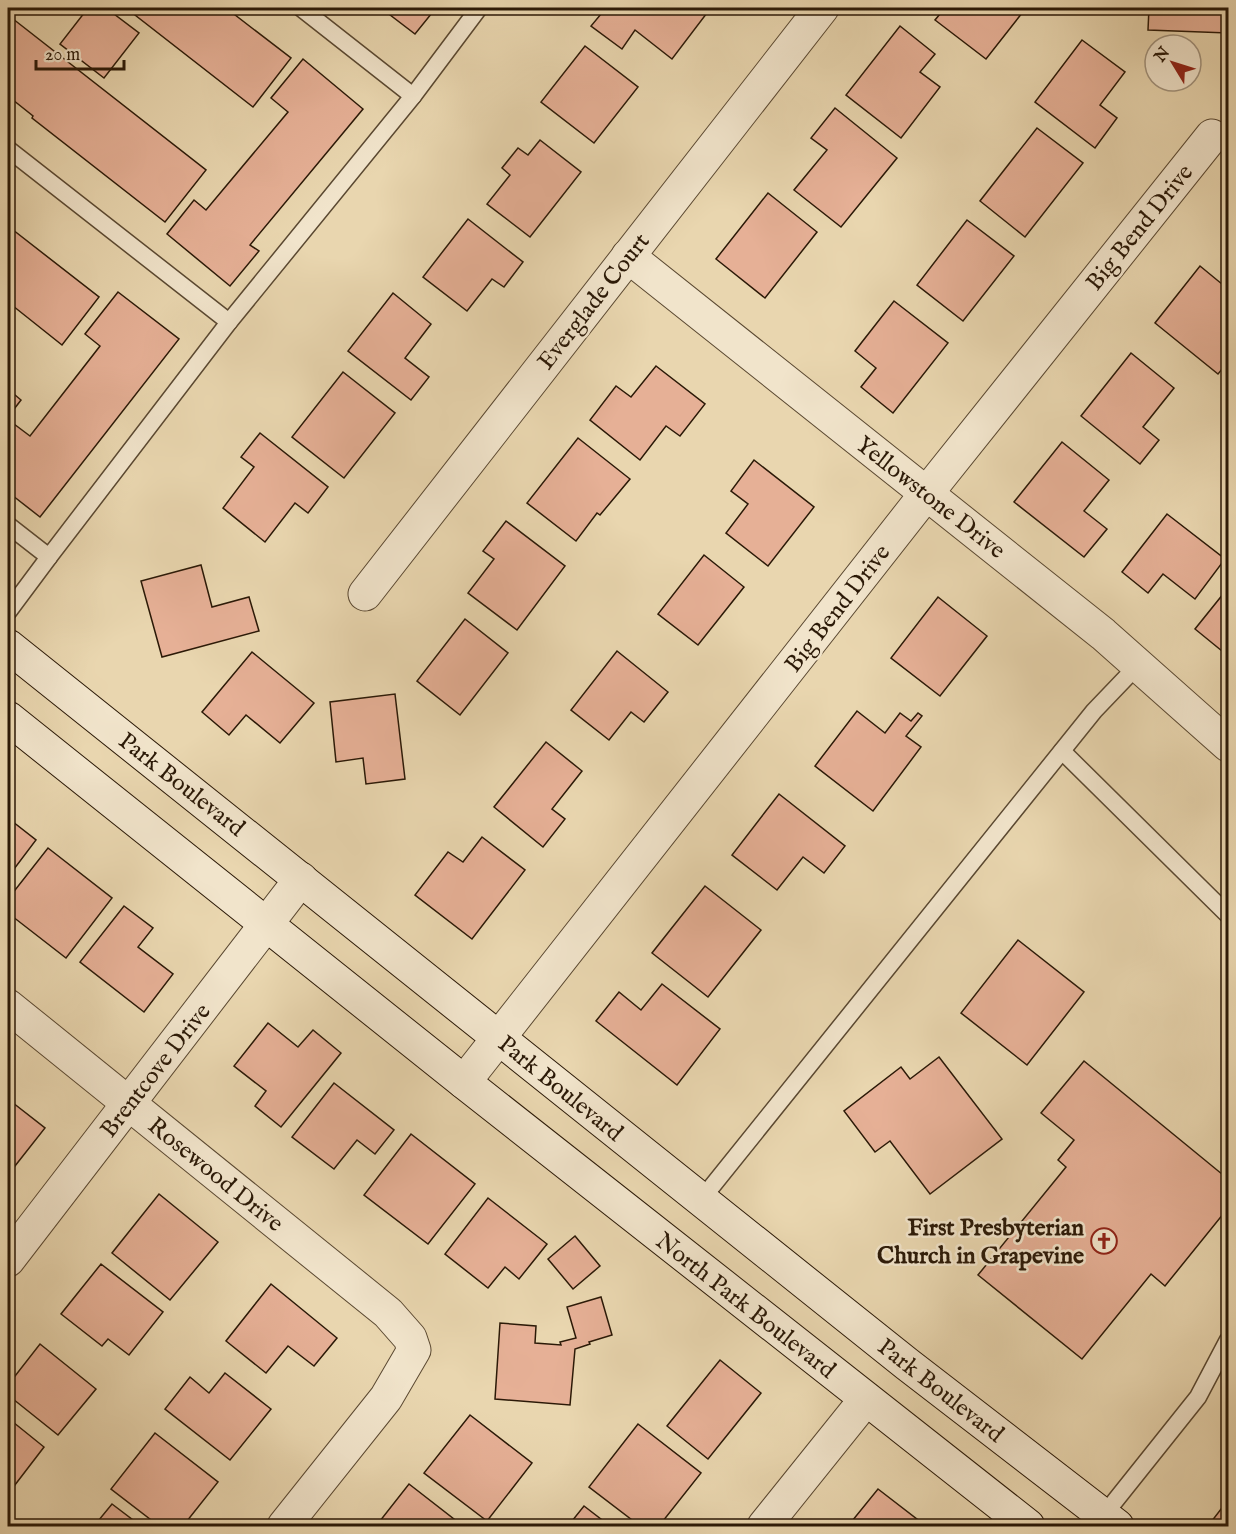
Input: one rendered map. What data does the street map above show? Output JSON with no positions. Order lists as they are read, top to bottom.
{
  "streets": {
    "street": [
      "Big Bend Drive",
      "Everglade Court",
      "Yellowstone Drive",
      "Park Boulevard",
      "Brentcove Drive",
      "Rosewood Drive",
      "North Park Boulevard"
    ]
  },
  "crossings": [
    ["Big Bend Drive", "Yellowstone Drive"],
    ["Big Bend Drive", "Park Boulevard"],
    ["Big Bend Drive", "North Park Boulevard"],
    ["Everglade Court", "Yellowstone Drive"],
    ["Park Boulevard", "Brentcove Drive"],
    ["Brentcove Drive", "Rosewood Drive"]
  ],
  "places": {
    "church": ["First Presbyterian Church in Grapevine"]
  },
  "scale_bar": "20 m",
  "north": "top left"
}
